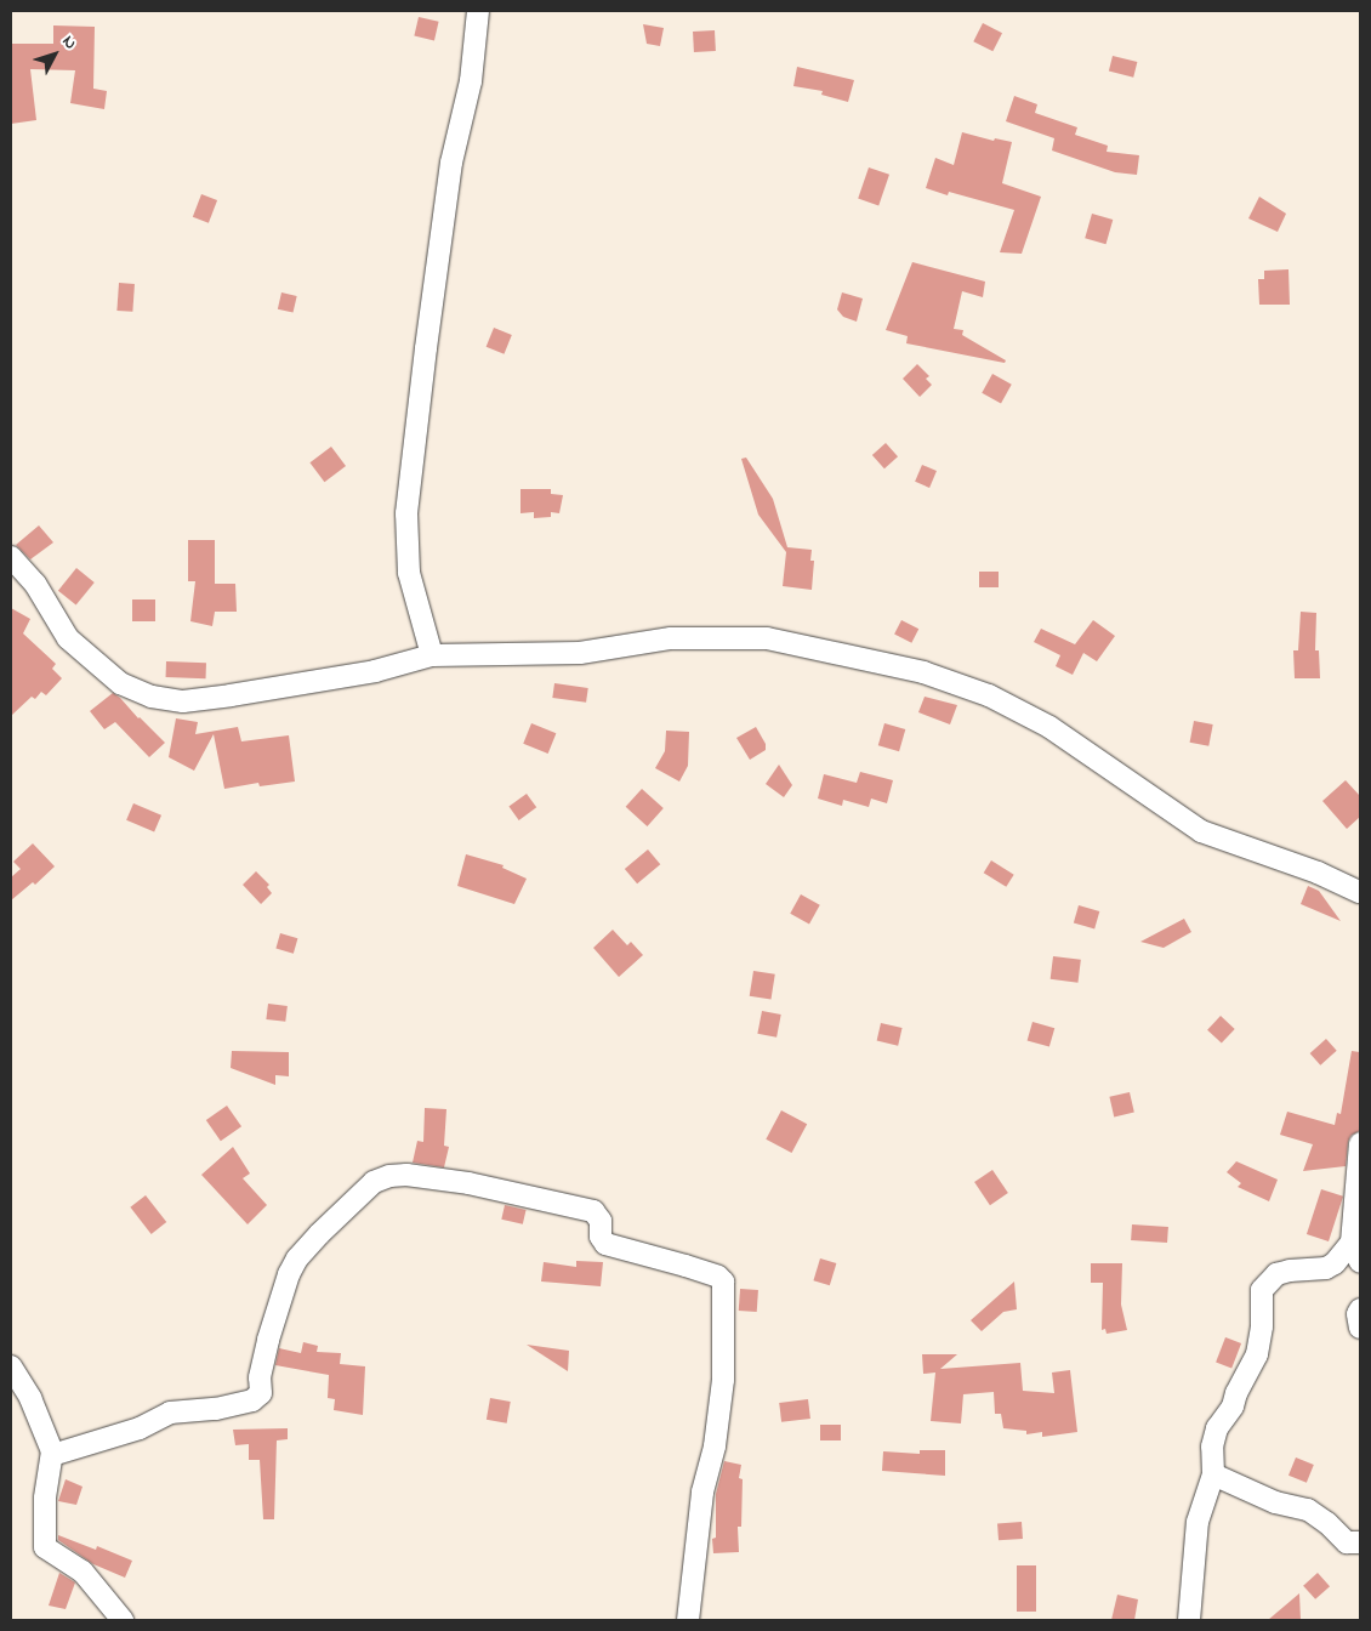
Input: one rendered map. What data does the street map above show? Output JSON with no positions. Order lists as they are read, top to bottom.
{
  "north": "top right"
}
